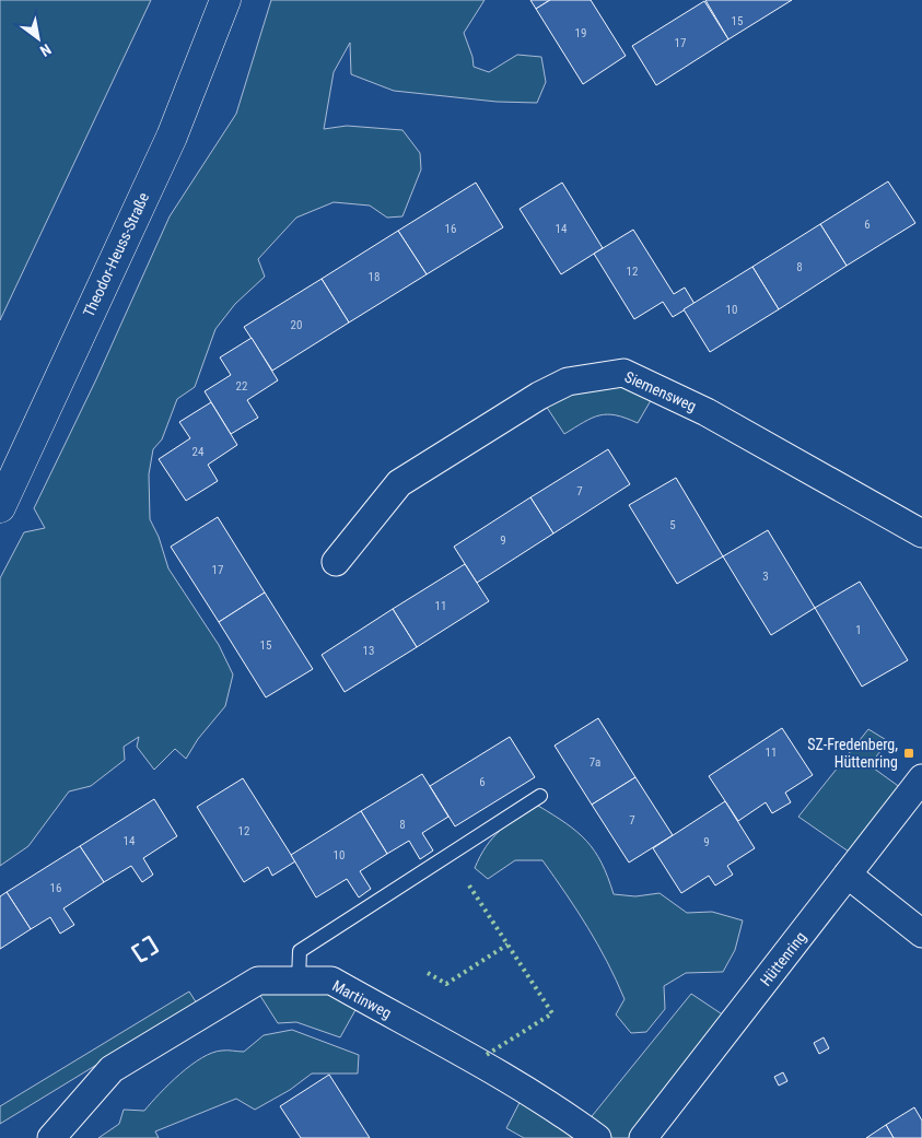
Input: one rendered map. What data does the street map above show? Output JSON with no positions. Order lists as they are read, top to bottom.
{
  "streets": {
    "street": [
      "Theodor-Heuss-Straße",
      "Siemensweg",
      "Hüttenring",
      "Martinweg"
    ]
  },
  "places": {
    "transit": ["SZ-Fredenberg, Hüttenring"]
  },
  "house_numbers": [
    "15",
    "19",
    "17",
    "6",
    "16",
    "14",
    "8",
    "12",
    "18",
    "10",
    "20",
    "22",
    "24",
    "7",
    "5",
    "9",
    "17",
    "3",
    "11",
    "1",
    "15",
    "13",
    "11",
    "7a",
    "6",
    "7",
    "8",
    "12",
    "14",
    "9",
    "10",
    "16"
  ],
  "north": "bottom right"
}
